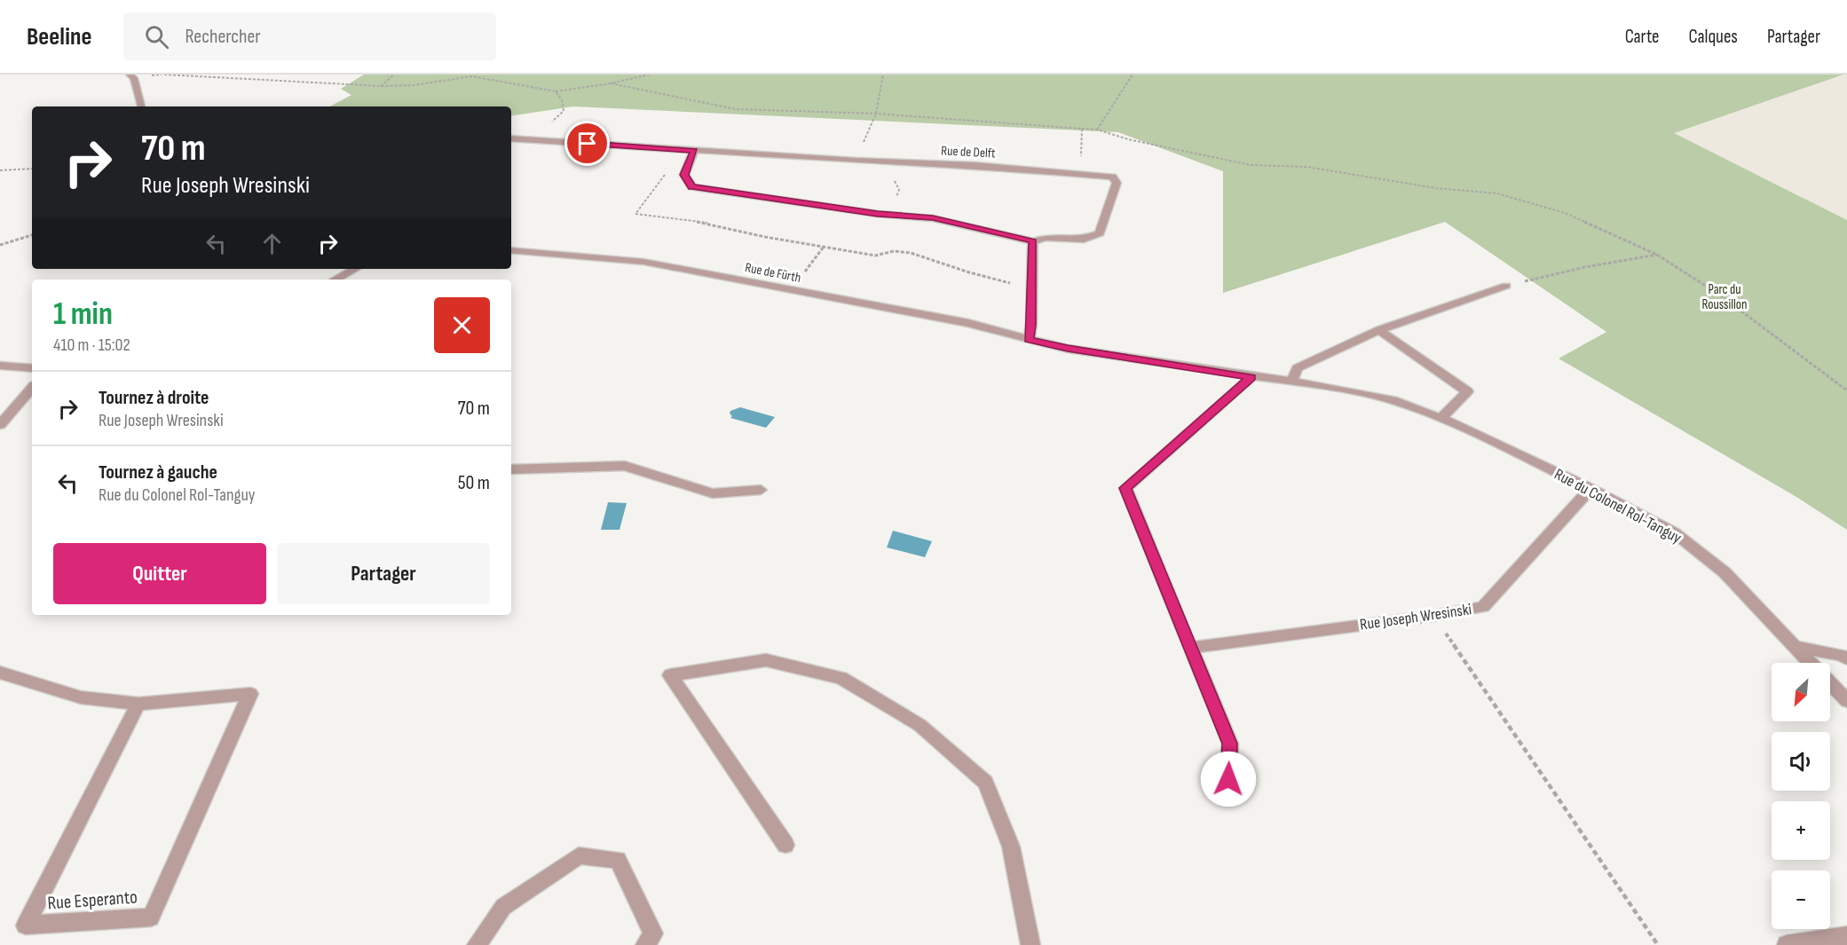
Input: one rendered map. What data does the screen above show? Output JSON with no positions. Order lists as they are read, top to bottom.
{
  "streets": {
    "street": [
      "Rue de Delft",
      "Rue de Fürth",
      "Rue du Colonel Rol-Tanguy",
      "Rue Joseph Wresinski",
      "Rue Esperanto"
    ]
  },
  "crossings": [
    ["Rue de Fürth", "Rue du Colonel Rol-Tanguy"],
    ["Rue du Colonel Rol-Tanguy", "Rue Joseph Wresinski"]
  ],
  "parks": ["Parc du Roussillon"],
  "north": "bottom left",
  "page": {
    "header": "Beeline",
    "search": "Rechercher",
    "nav": ["Carte", "Calques", "Partager"],
    "turn": ["70 m", "Rue Joseph Wresinski"],
    "heading": ["1 min", "410 m · 15:02"],
    "list": [
      {
        "name": "Tournez à droite",
        "note": "Rue Joseph Wresinski",
        "value": "70 m"
      },
      {
        "name": "Tournez à gauche",
        "note": "Rue du Colonel Rol-Tanguy",
        "value": "50 m"
      }
    ],
    "buttons": ["Quitter", "Partager"],
    "map_buttons": ["+", "−"]
  }
}
